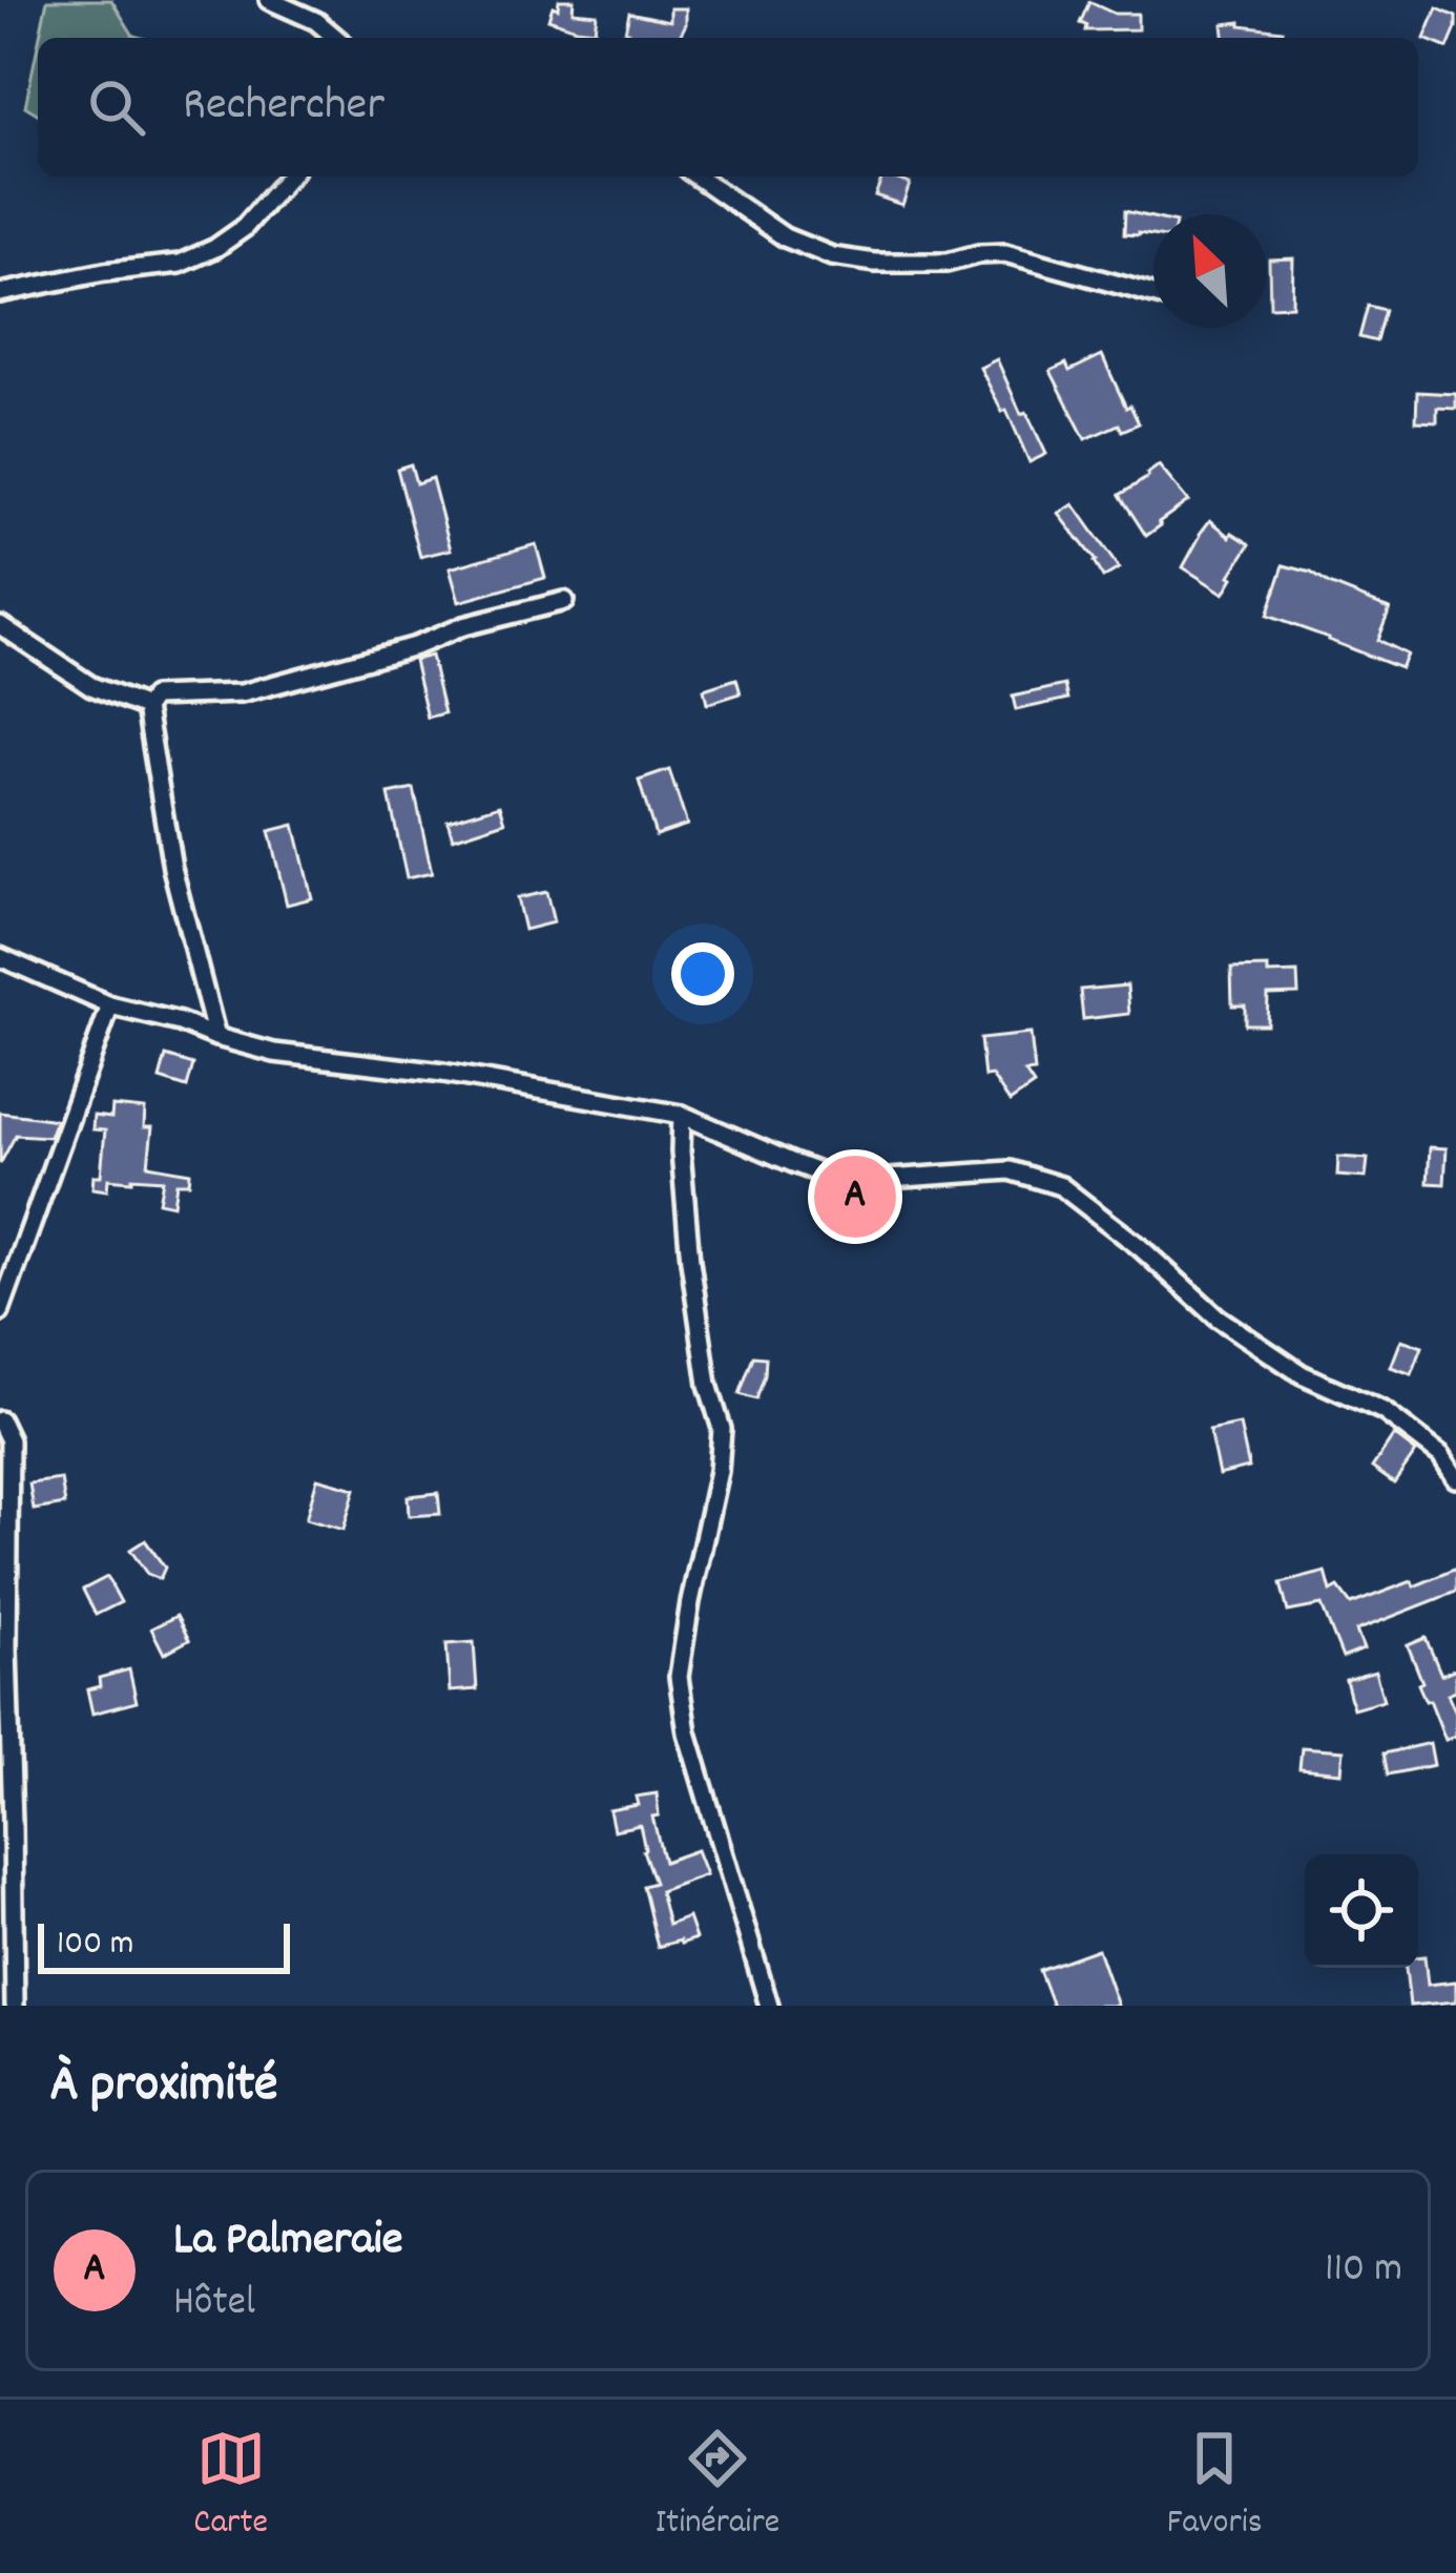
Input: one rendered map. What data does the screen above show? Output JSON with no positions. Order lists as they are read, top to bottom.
{
  "scale_bar": "100 m",
  "north": "top left",
  "page": {
    "search": "Rechercher",
    "pins": "A",
    "scale": "100 m",
    "heading": "À proximité",
    "list": [
      {
        "mark": "A",
        "name": "La Palmeraie",
        "note": "Hôtel",
        "value": "110 m"
      }
    ],
    "nav": ["Carte", "Itinéraire", "Favoris"]
  }
}
